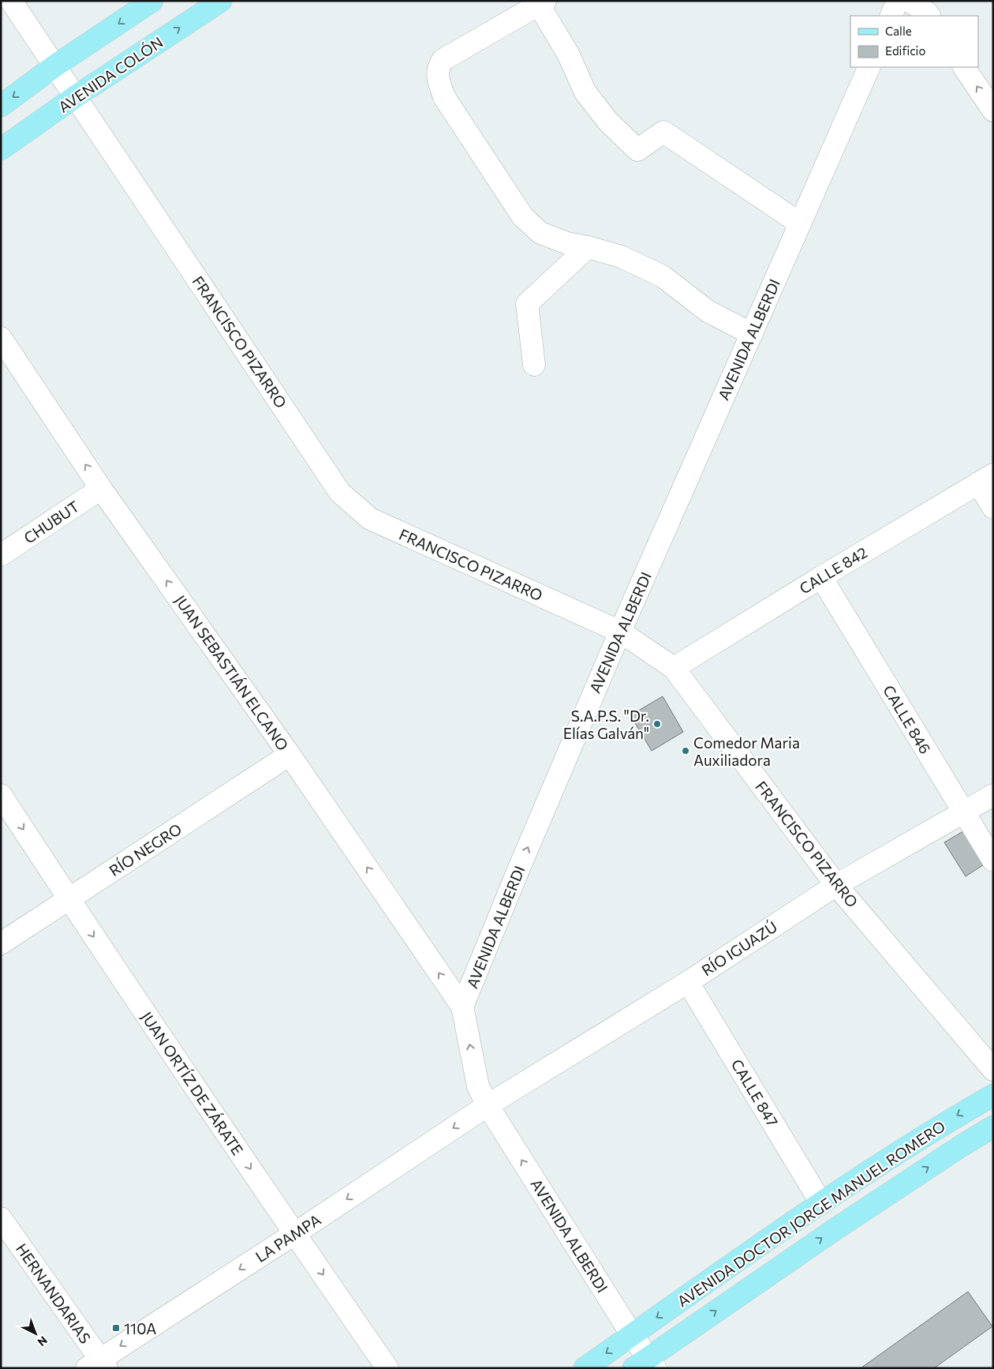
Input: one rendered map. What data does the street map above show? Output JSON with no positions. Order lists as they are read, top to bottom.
{
  "streets": {
    "main road": ["AVENIDA COLÓN", "AVENIDA DOCTOR JORGE MANUEL ROMERO"],
    "street": [
      "AVENIDA ALBERDI",
      "FRANCISCO PIZARRO",
      "CHUBUT",
      "CALLE 842",
      "JUAN SEBASTIÁN ELCANO",
      "CALLE 846",
      "RÍO NEGRO",
      "RÍO IGUAZÚ",
      "JUAN ORTÍZ DE ZÁRATE",
      "CALLE 847",
      "LA PAMPA",
      "HERNANDARIAS"
    ]
  },
  "crossings": [
    ["AVENIDA COLÓN", "FRANCISCO PIZARRO"],
    ["AVENIDA ALBERDI", "FRANCISCO PIZARRO"],
    ["AVENIDA ALBERDI", "JUAN SEBASTIÁN ELCANO"],
    ["AVENIDA ALBERDI", "RÍO IGUAZÚ"],
    ["AVENIDA ALBERDI", "AVENIDA DOCTOR JORGE MANUEL ROMERO"],
    ["AVENIDA ALBERDI", "LA PAMPA"],
    ["FRANCISCO PIZARRO", "CALLE 842"],
    ["FRANCISCO PIZARRO", "RÍO IGUAZÚ"],
    ["CHUBUT", "JUAN SEBASTIÁN ELCANO"],
    ["CALLE 842", "CALLE 846"],
    ["JUAN SEBASTIÁN ELCANO", "RÍO NEGRO"],
    ["CALLE 846", "RÍO IGUAZÚ"],
    ["RÍO NEGRO", "JUAN ORTÍZ DE ZÁRATE"],
    ["RÍO IGUAZÚ", "CALLE 847"],
    ["RÍO IGUAZÚ", "LA PAMPA"],
    ["JUAN ORTÍZ DE ZÁRATE", "LA PAMPA"],
    ["CALLE 847", "AVENIDA DOCTOR JORGE MANUEL ROMERO"],
    ["LA PAMPA", "HERNANDARIAS"]
  ],
  "one_way": [
    "AVENIDA ALBERDI",
    "JUAN SEBASTIÁN ELCANO",
    "JUAN ORTÍZ DE ZÁRATE",
    "LA PAMPA"
  ],
  "places": {
    "other": ["S.A.P.S. \"Dr. Elías Galván\"", "Comedor Maria Auxiliadora"],
    "transit": ["110A"]
  },
  "legend": ["Calle", "Edificio"],
  "north": "bottom right"
}
